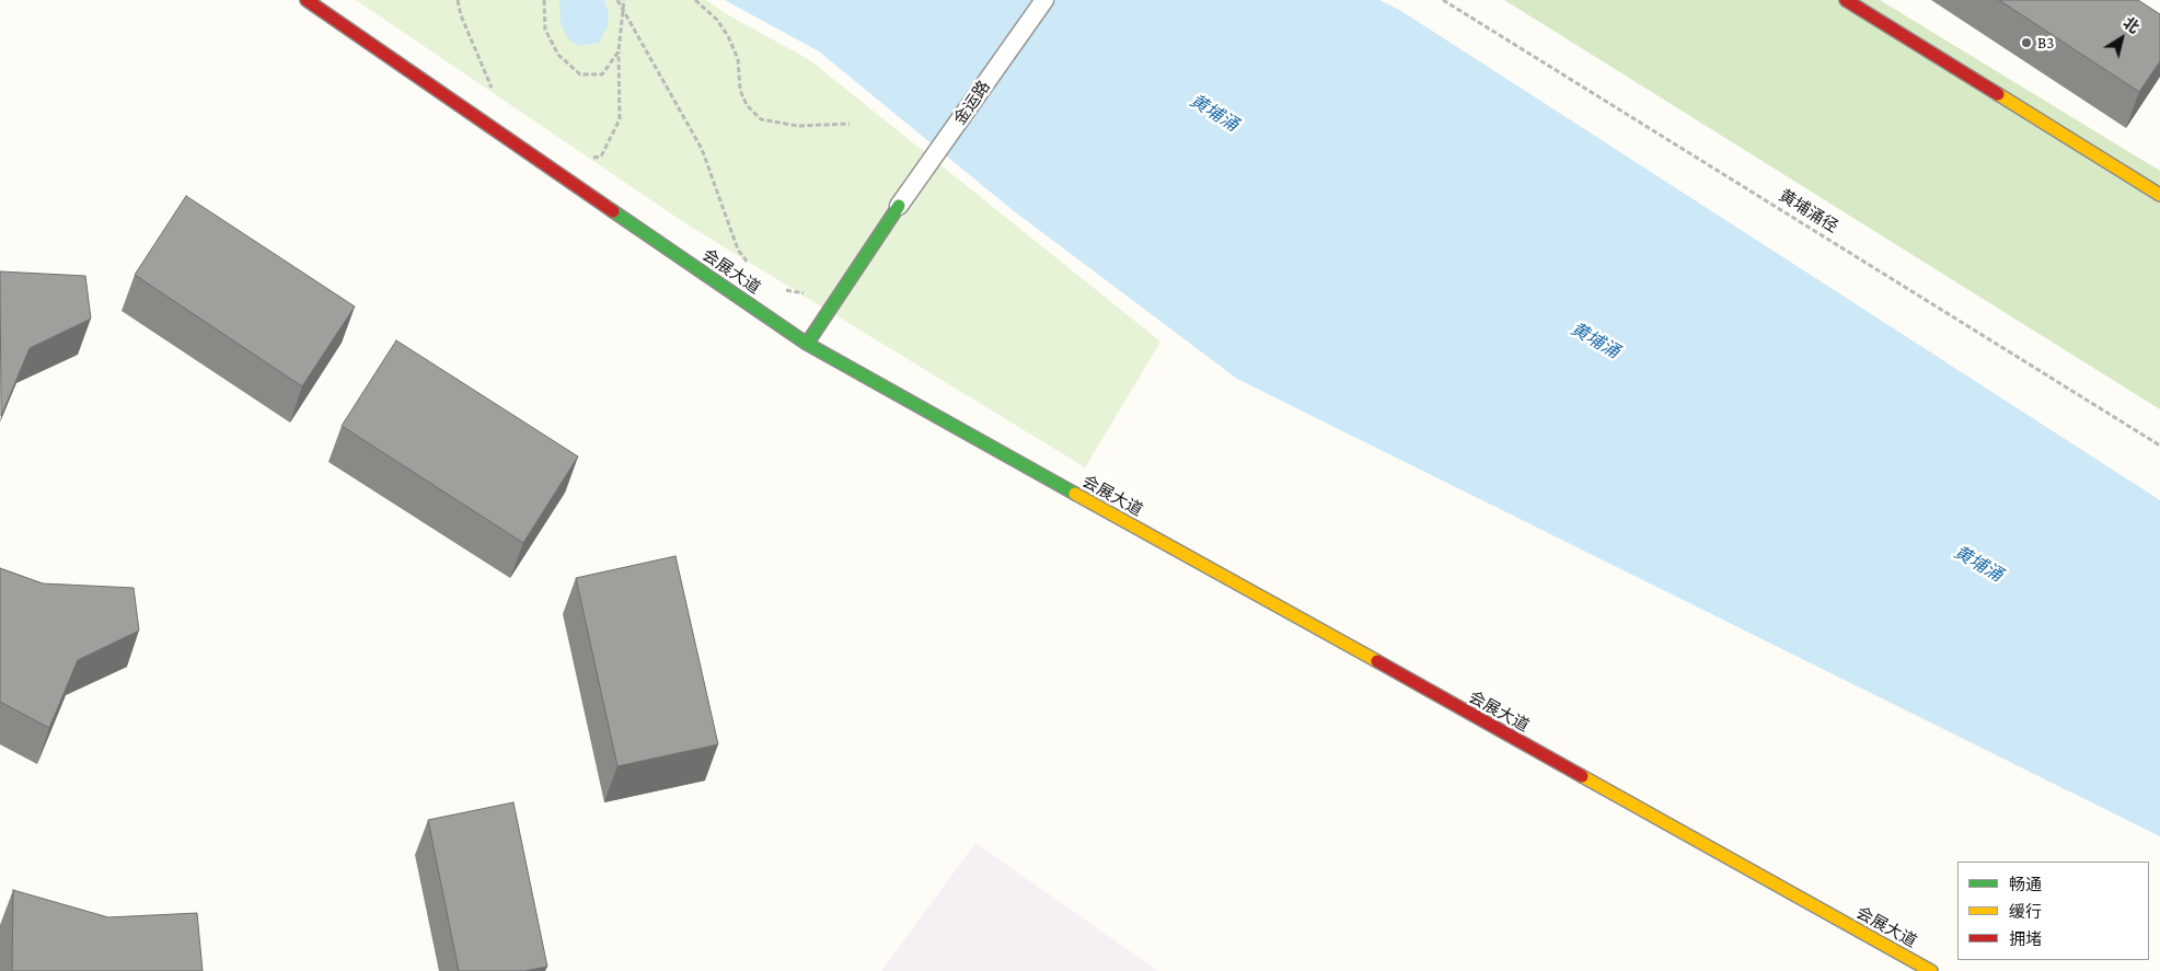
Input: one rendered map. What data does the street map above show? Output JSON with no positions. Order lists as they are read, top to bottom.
{
  "streets": {
    "street": ["会展大道"],
    "lane": ["金运路"],
    "path": ["黄埔涌径"]
  },
  "water": ["黄埔涌"],
  "places": ["B3"],
  "legend": ["畅通", "缓行", "拥堵"],
  "north": "top right"
}
